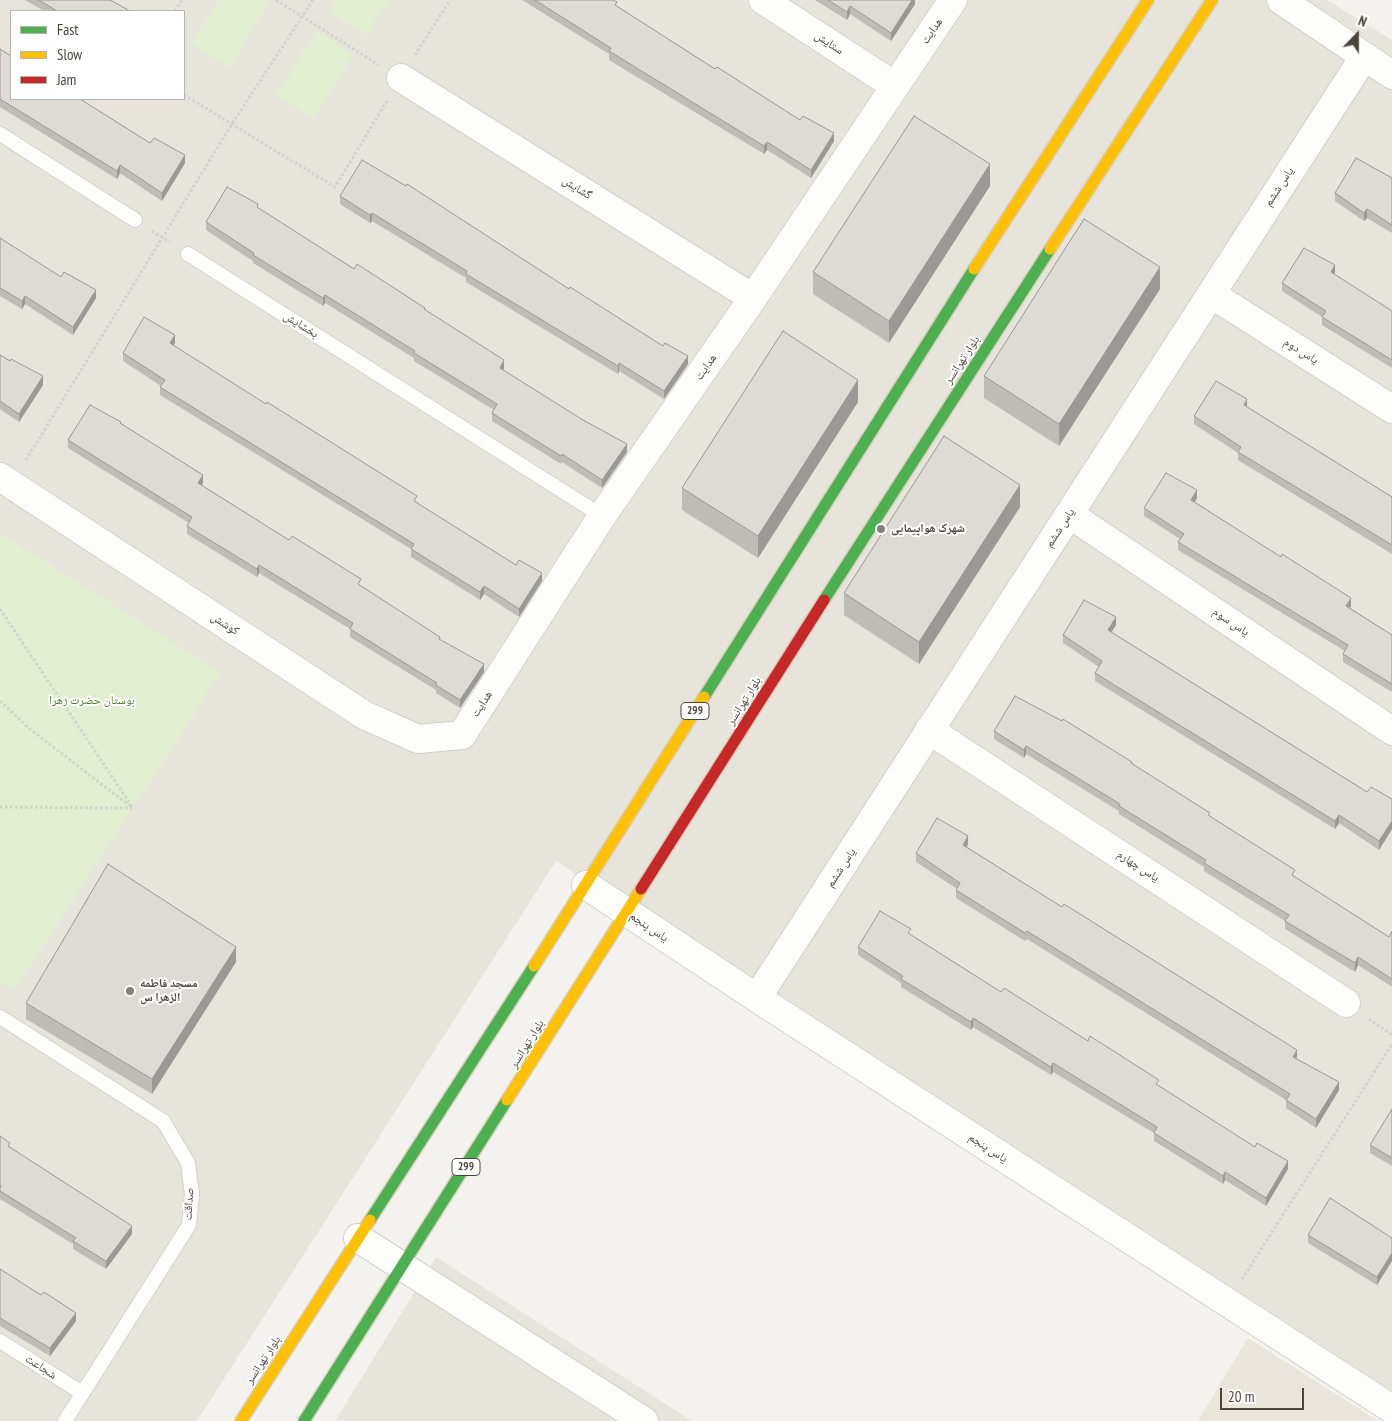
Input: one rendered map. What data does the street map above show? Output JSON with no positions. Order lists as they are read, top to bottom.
{
  "streets": {
    "main road": ["بلوار تهرانسر", "299"],
    "street": [
      "هدایت",
      "ستایش",
      "یاس ششم",
      "گشایش",
      "یاس دوم",
      "یاس سوم",
      "کوشش",
      "یاس چهارم",
      "یاس پنجم"
    ],
    "lane": ["بخشایش", "صداقت", "شجاعت"]
  },
  "crossings": [
    ["هدایت", "ستایش"],
    ["هدایت", "گشایش"],
    ["هدایت", "بخشایش"],
    ["هدایت", "کوشش"],
    ["یاس ششم", "یاس دوم"],
    ["یاس ششم", "یاس سوم"],
    ["یاس ششم", "یاس چهارم"],
    ["یاس ششم", "یاس پنجم"],
    ["بلوار تهرانسر", "یاس پنجم"],
    ["صداقت", "شجاعت"]
  ],
  "parks": ["بوستان حضرت زهرا"],
  "places": ["شهرک هواپیمایی", "مسجد فاطمه الزهرا س"],
  "legend": ["Fast", "Slow", "Jam"],
  "scale_bar": "20 m",
  "north": "top"
}
